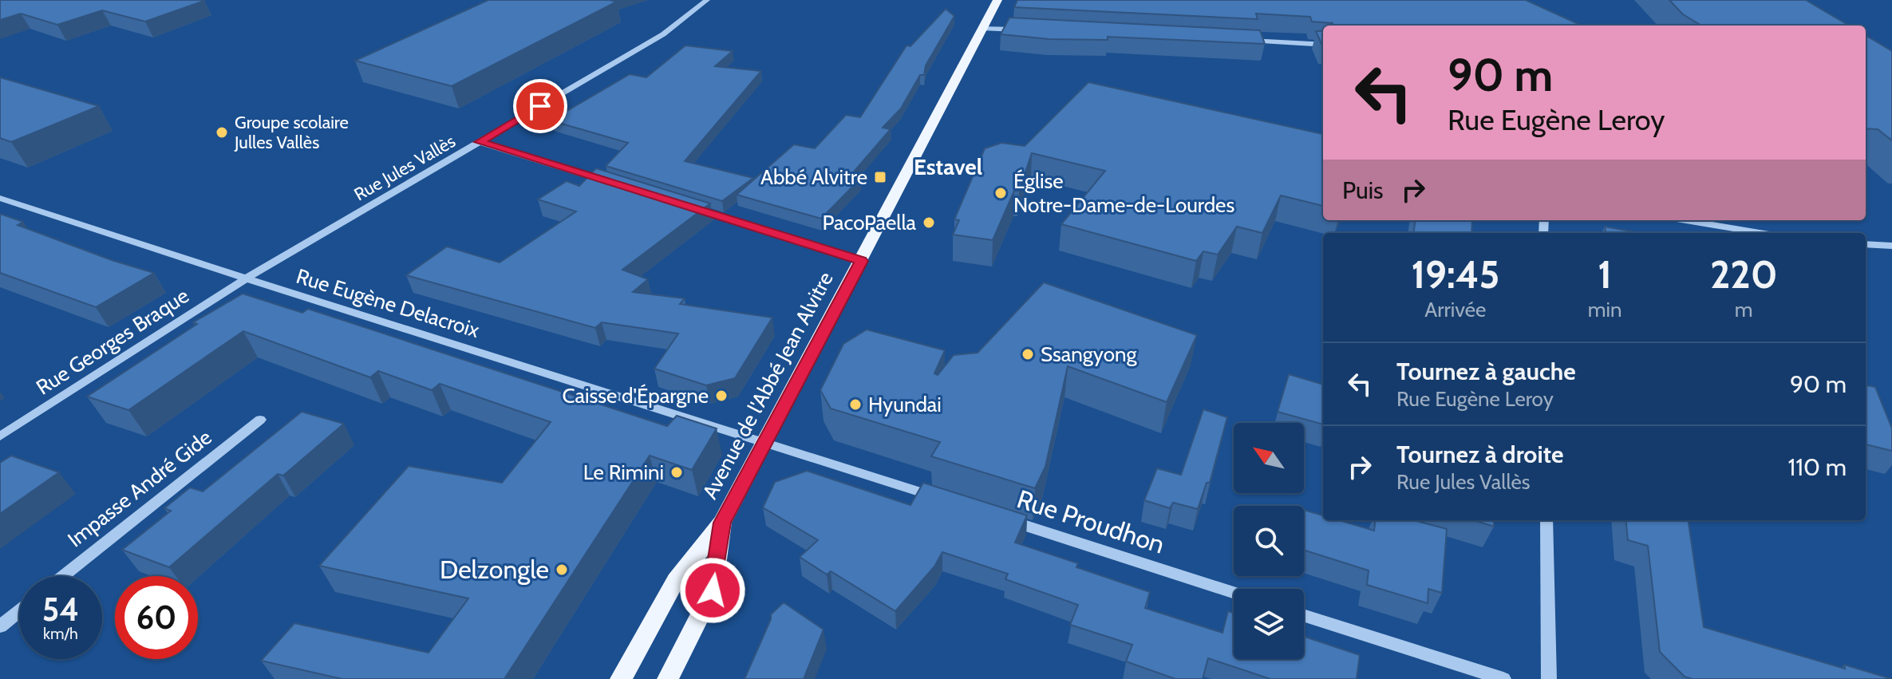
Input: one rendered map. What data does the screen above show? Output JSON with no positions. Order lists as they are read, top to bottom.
{
  "streets": {
    "main road": ["Avenue de l'Abbé Jean Alvitre"],
    "street": [
      "Rue Jules Vallès",
      "Rue Eugène Delacroix",
      "Rue Georges Braque",
      "Impasse André Gide",
      "Rue Proudhon"
    ]
  },
  "crossings": [
    ["Rue Jules Vallès", "Rue Eugène Delacroix"],
    ["Rue Jules Vallès", "Rue Georges Braque"],
    ["Rue Eugène Delacroix", "Rue Georges Braque"],
    ["Rue Eugène Delacroix", "Avenue de l'Abbé Jean Alvitre"]
  ],
  "districts": ["Estavel"],
  "places": {
    "other": [
      "Groupe scolaire Julles Vallès",
      "Église Notre-Dame-de-Lourdes",
      "PacoPaella",
      "Ssangyong",
      "Caisse d'Épargne",
      "Hyundai",
      "Le Rimini",
      "Delzongle"
    ],
    "transit": ["Abbé Alvitre"]
  },
  "north": "top left",
  "page": {
    "turn": ["90 m", "Rue Eugène Leroy"],
    "then": "Puis",
    "eta": [
      "19:45",
      "Arrivée",
      "1",
      "min",
      "220",
      "m"
    ],
    "list": [
      {
        "name": "Tournez à gauche",
        "note": "Rue Eugène Leroy",
        "value": "90 m"
      },
      {
        "name": "Tournez à droite",
        "note": "Rue Jules Vallès",
        "value": "110 m"
      }
    ],
    "speed": "54 km/h",
    "limit": "60"
  }
}
